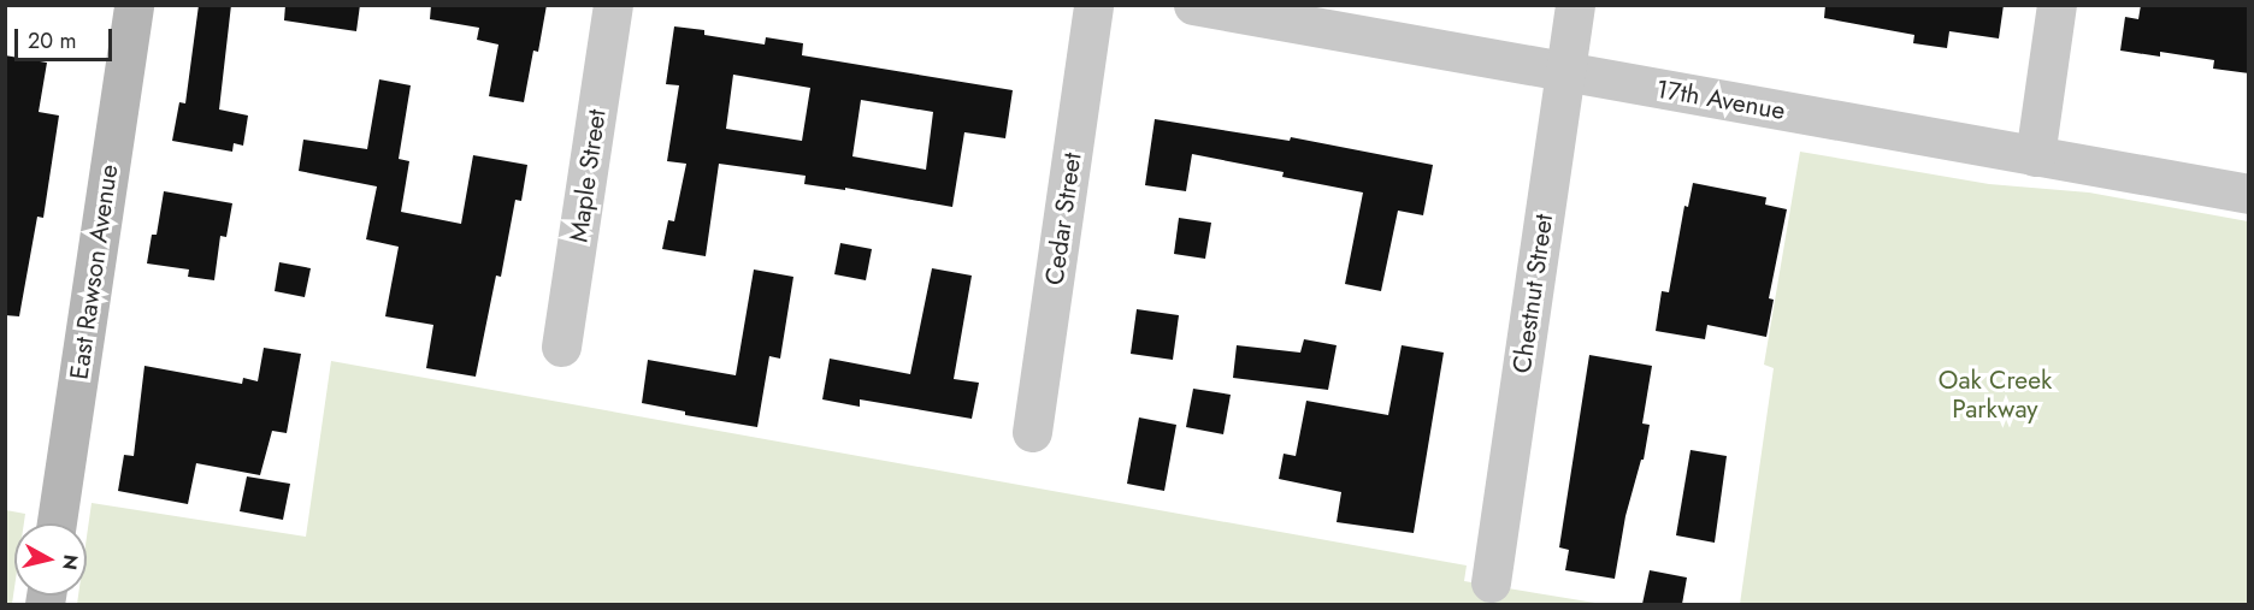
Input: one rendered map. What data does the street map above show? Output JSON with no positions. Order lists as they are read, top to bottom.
{
  "streets": {
    "main road": ["East Rawson Avenue"],
    "street": [
      "17th Avenue",
      "Maple Street",
      "Cedar Street",
      "Chestnut Street"
    ]
  },
  "crossings": [
    ["17th Avenue", "Chestnut Street"]
  ],
  "parks": ["Oak Creek Parkway"],
  "scale_bar": "20 m",
  "north": "right"
}
